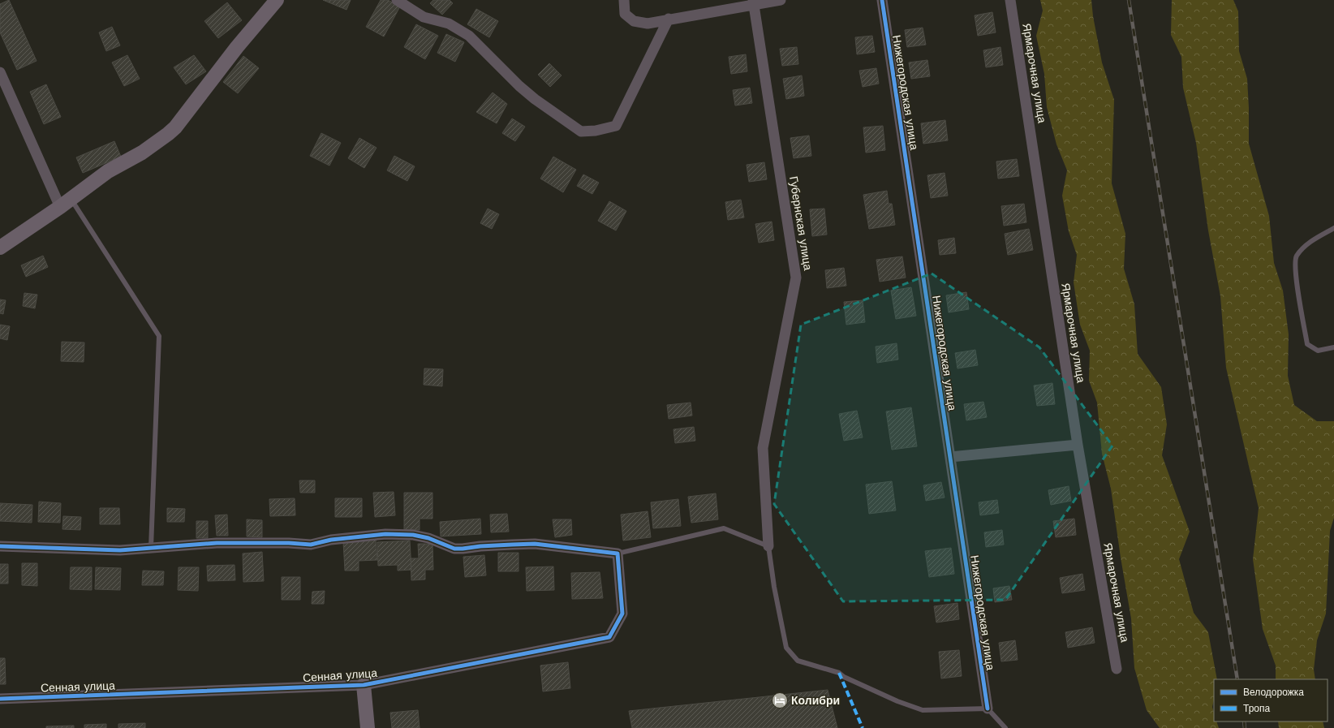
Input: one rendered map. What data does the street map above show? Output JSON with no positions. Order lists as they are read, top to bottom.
{
  "streets": {
    "street": [
      "Ярмарочная улица",
      "Нижегородская улица",
      "Губернская улица",
      "Сенная улица"
    ]
  },
  "places": {
    "hotel": ["Колибри"]
  },
  "legend": ["Велодорожка", "Тропа"]
}
